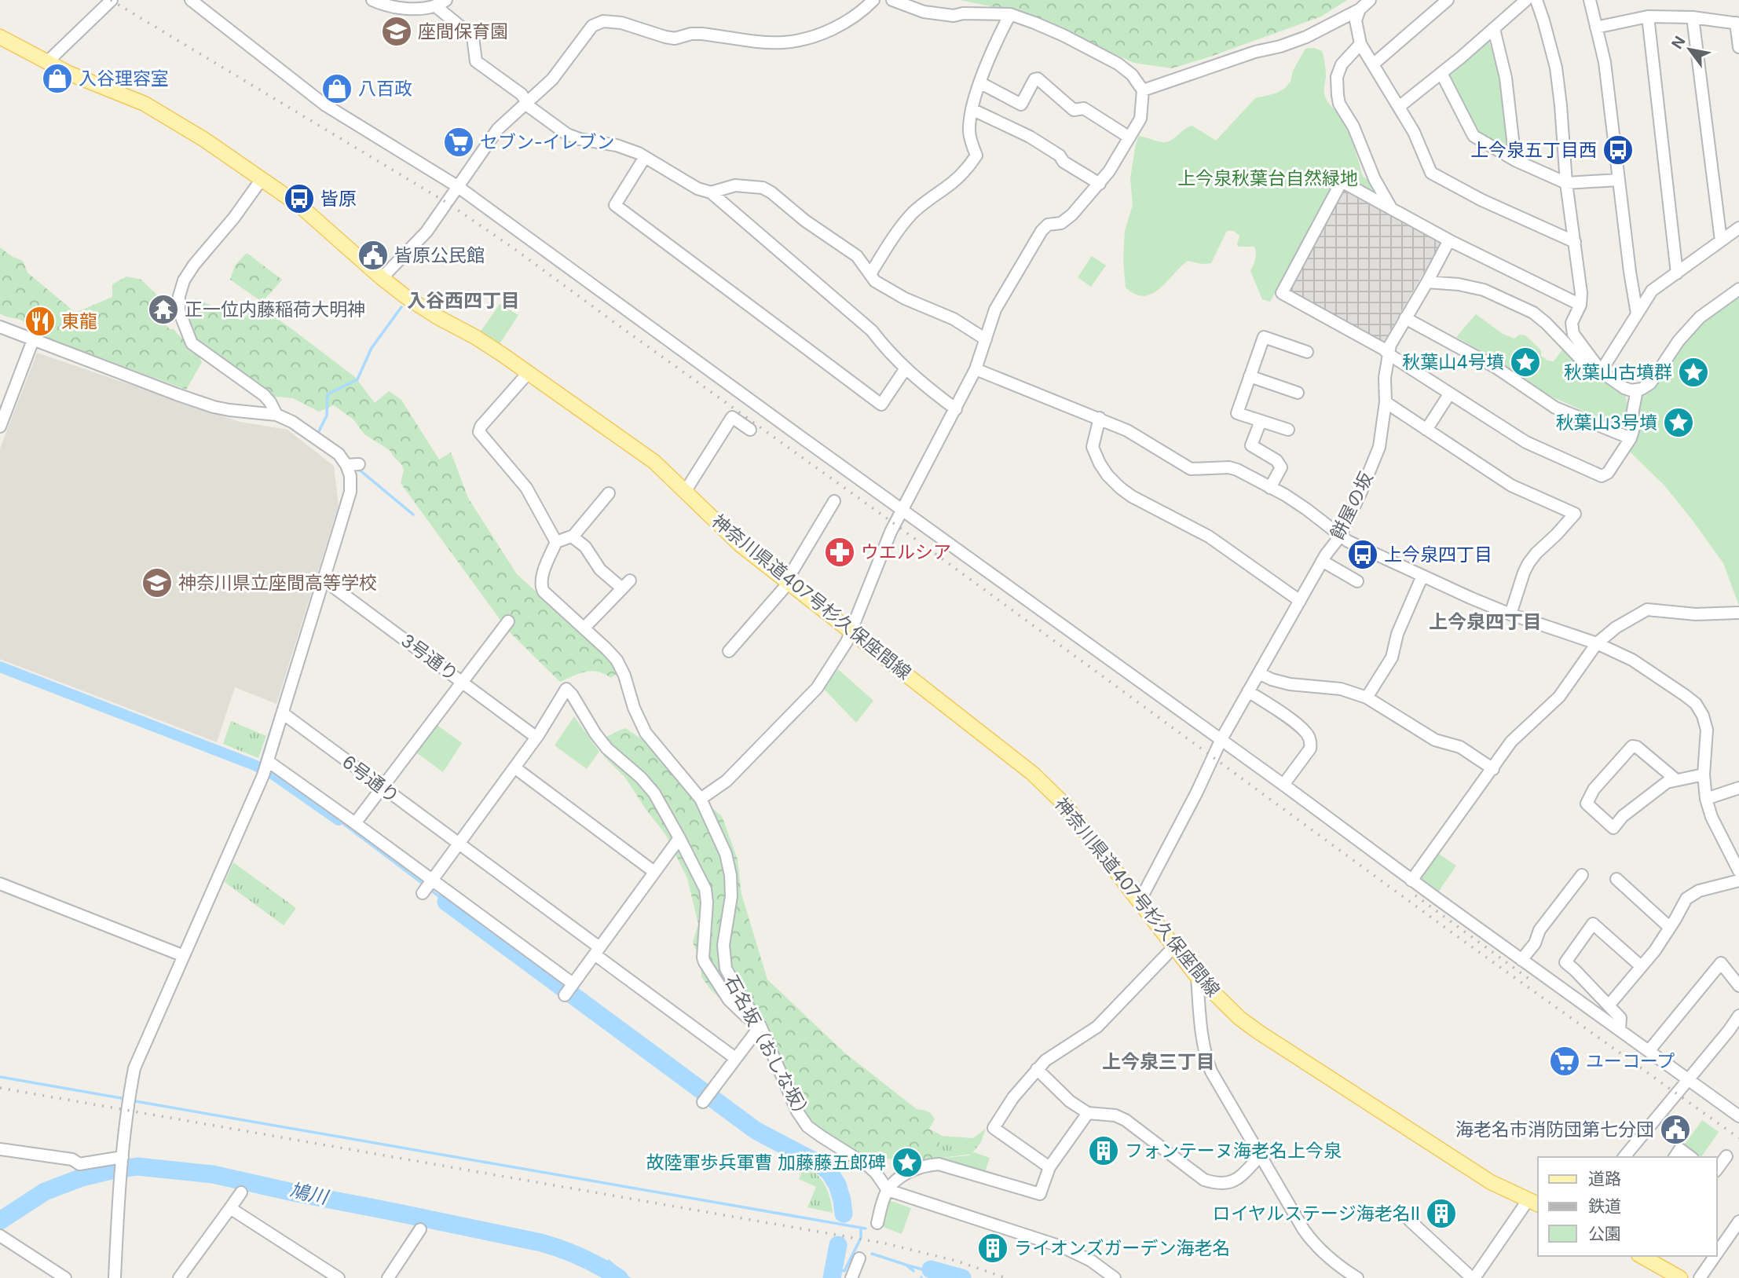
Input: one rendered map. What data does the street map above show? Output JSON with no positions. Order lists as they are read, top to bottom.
{
  "streets": {
    "main road": ["神奈川県道407号杉久保座間線"],
    "street": [
      "餅屋の坂",
      "3号通り",
      "6号通り",
      "石名坂（おしな坂）"
    ]
  },
  "crossings": [
    ["餅屋の坂", "神奈川県道407号杉久保座間線"]
  ],
  "districts": ["入谷西四丁目", "上今泉四丁目", "上今泉三丁目"],
  "water": ["鳩川"],
  "parks": ["上今泉秋葉台自然緑地"],
  "places": {
    "school or university": ["座間保育園", "神奈川県立座間高等学校"],
    "shop": ["入谷理容室", "八百政"],
    "supermarket": ["セブン-イレブン", "ユーコープ"],
    "bus stop": ["上今泉五丁目西", "皆原", "上今泉四丁目"],
    "public building": ["皆原公民館", "海老名市消防団第七分団"],
    "temple": ["正一位内藤稲荷大明神"],
    "restaurant": ["東龍"],
    "place": [
      "秋葉山4号墳",
      "秋葉山古墳群",
      "秋葉山3号墳",
      "故陸軍歩兵軍曹 加藤藤五郎碑"
    ],
    "pharmacy": ["ウエルシア"],
    "building": ["フォンテーヌ海老名上今泉", "ロイヤルステージ海老名II", "ライオンズガーデン海老名"]
  },
  "legend": ["道路", "鉄道", "公園"],
  "north": "top left"
}
